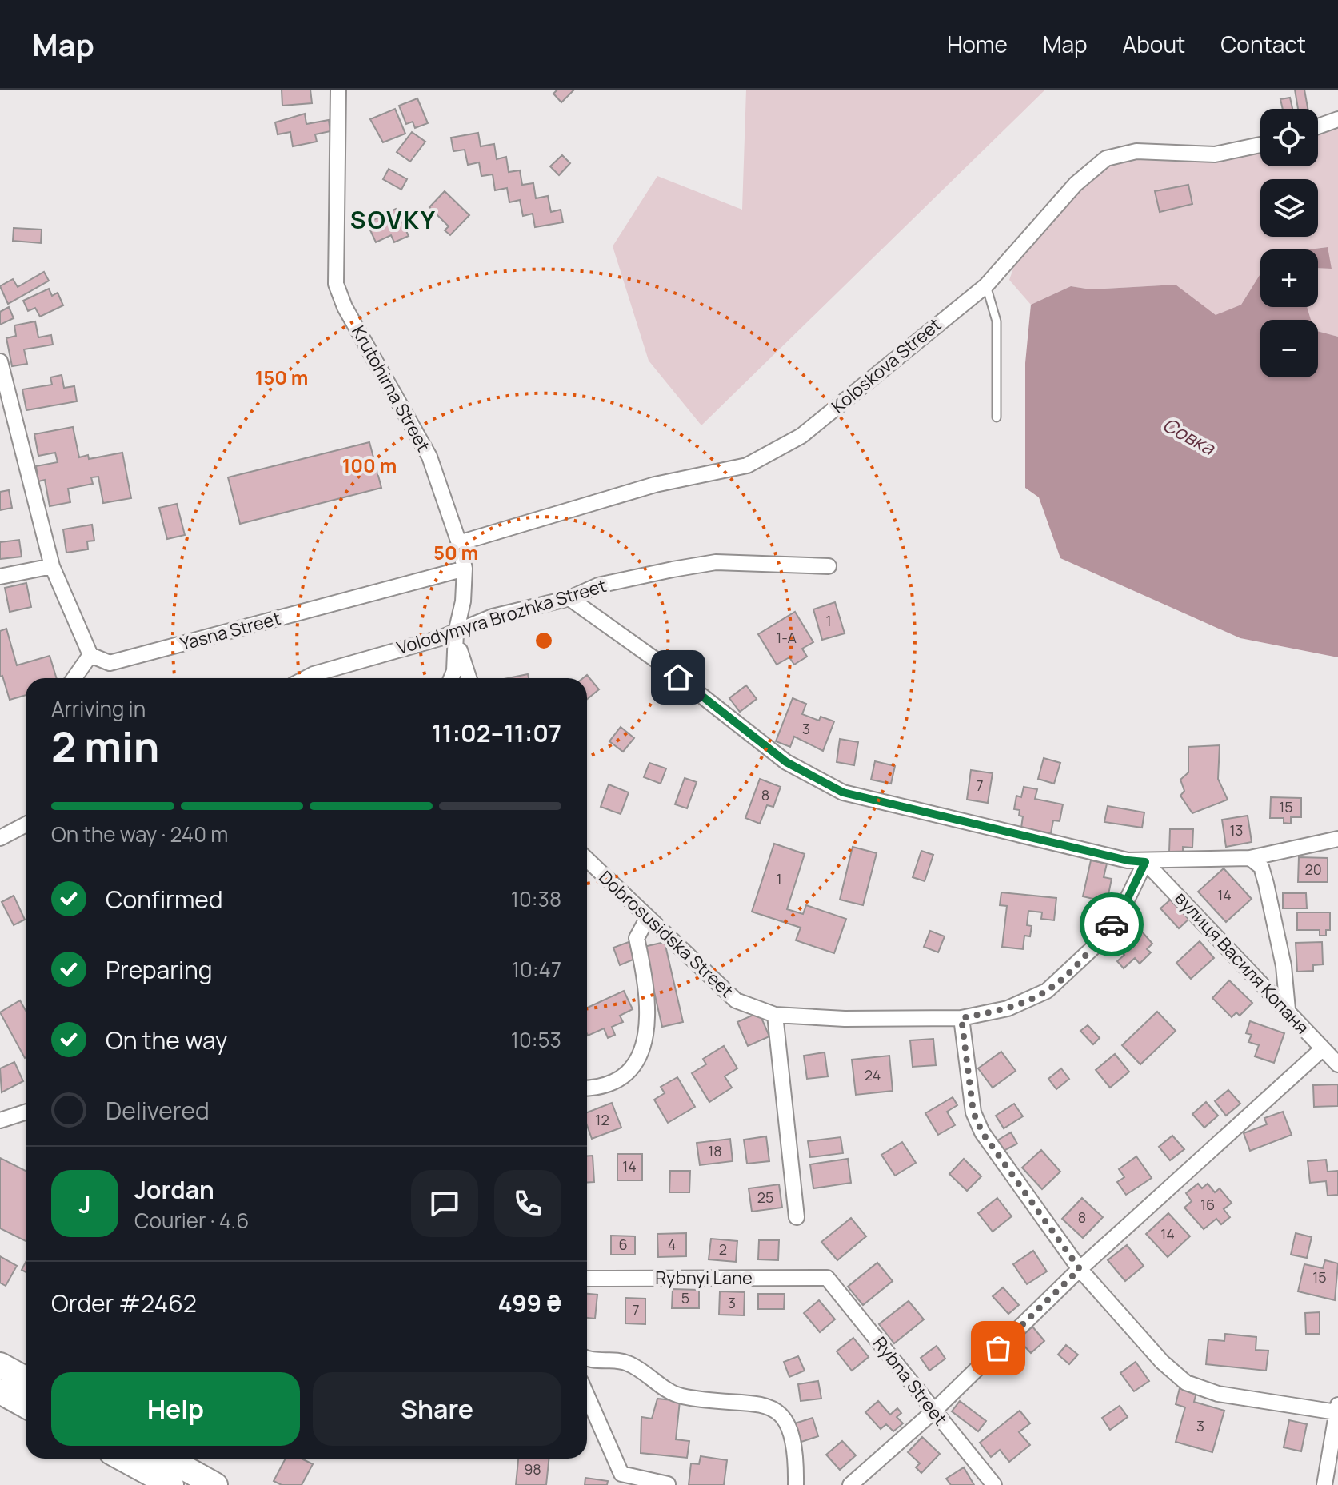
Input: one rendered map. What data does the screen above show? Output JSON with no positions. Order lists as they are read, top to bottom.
{
  "streets": {
    "street": [
      "Koloskova Street",
      "Krutohirna Street",
      "Volodymyra Brozhka Street",
      "Yasna Street",
      "Dobrosusidska Street",
      "вулиця Василя Копаня",
      "Rybnyi Lane",
      "Rybna Street"
    ]
  },
  "crossings": [
    ["Koloskova Street", "Krutohirna Street"],
    ["Krutohirna Street", "Volodymyra Brozhka Street"],
    ["Krutohirna Street", "Yasna Street"],
    ["Dobrosusidska Street", "вулиця Василя Копаня"],
    ["Rybnyi Lane", "Rybna Street"]
  ],
  "districts": ["SOVKY"],
  "water": ["Совка"],
  "house_numbers": [
    "1",
    "1-А",
    "3",
    "7",
    "8",
    "15",
    "13",
    "20",
    "1",
    "14",
    "24",
    "12",
    "18",
    "14",
    "25",
    "16",
    "8",
    "14",
    "6",
    "4",
    "2",
    "15",
    "5",
    "3",
    "7",
    "3",
    "98"
  ],
  "page": {
    "header": "Map",
    "nav": [
      "Home",
      "Map",
      "About",
      "Contact"
    ],
    "map_buttons": ["+", "−"],
    "heading": ["2 min", "Arriving in", "11:02–11:07"],
    "panel": [
      "Jordan",
      "Courier · 4.6",
      "Order #2462",
      "499 ₴"
    ],
    "bar": "On the way · 240 m",
    "list": [
      ["Confirmed", "10:38"],
      ["Preparing", "10:47"],
      ["On the way", "10:53"],
      "Delivered"
    ],
    "round": "J",
    "buttons": ["Help", "Share"]
  },
  "rings": ["150 m", "100 m", "50 m"]
}
